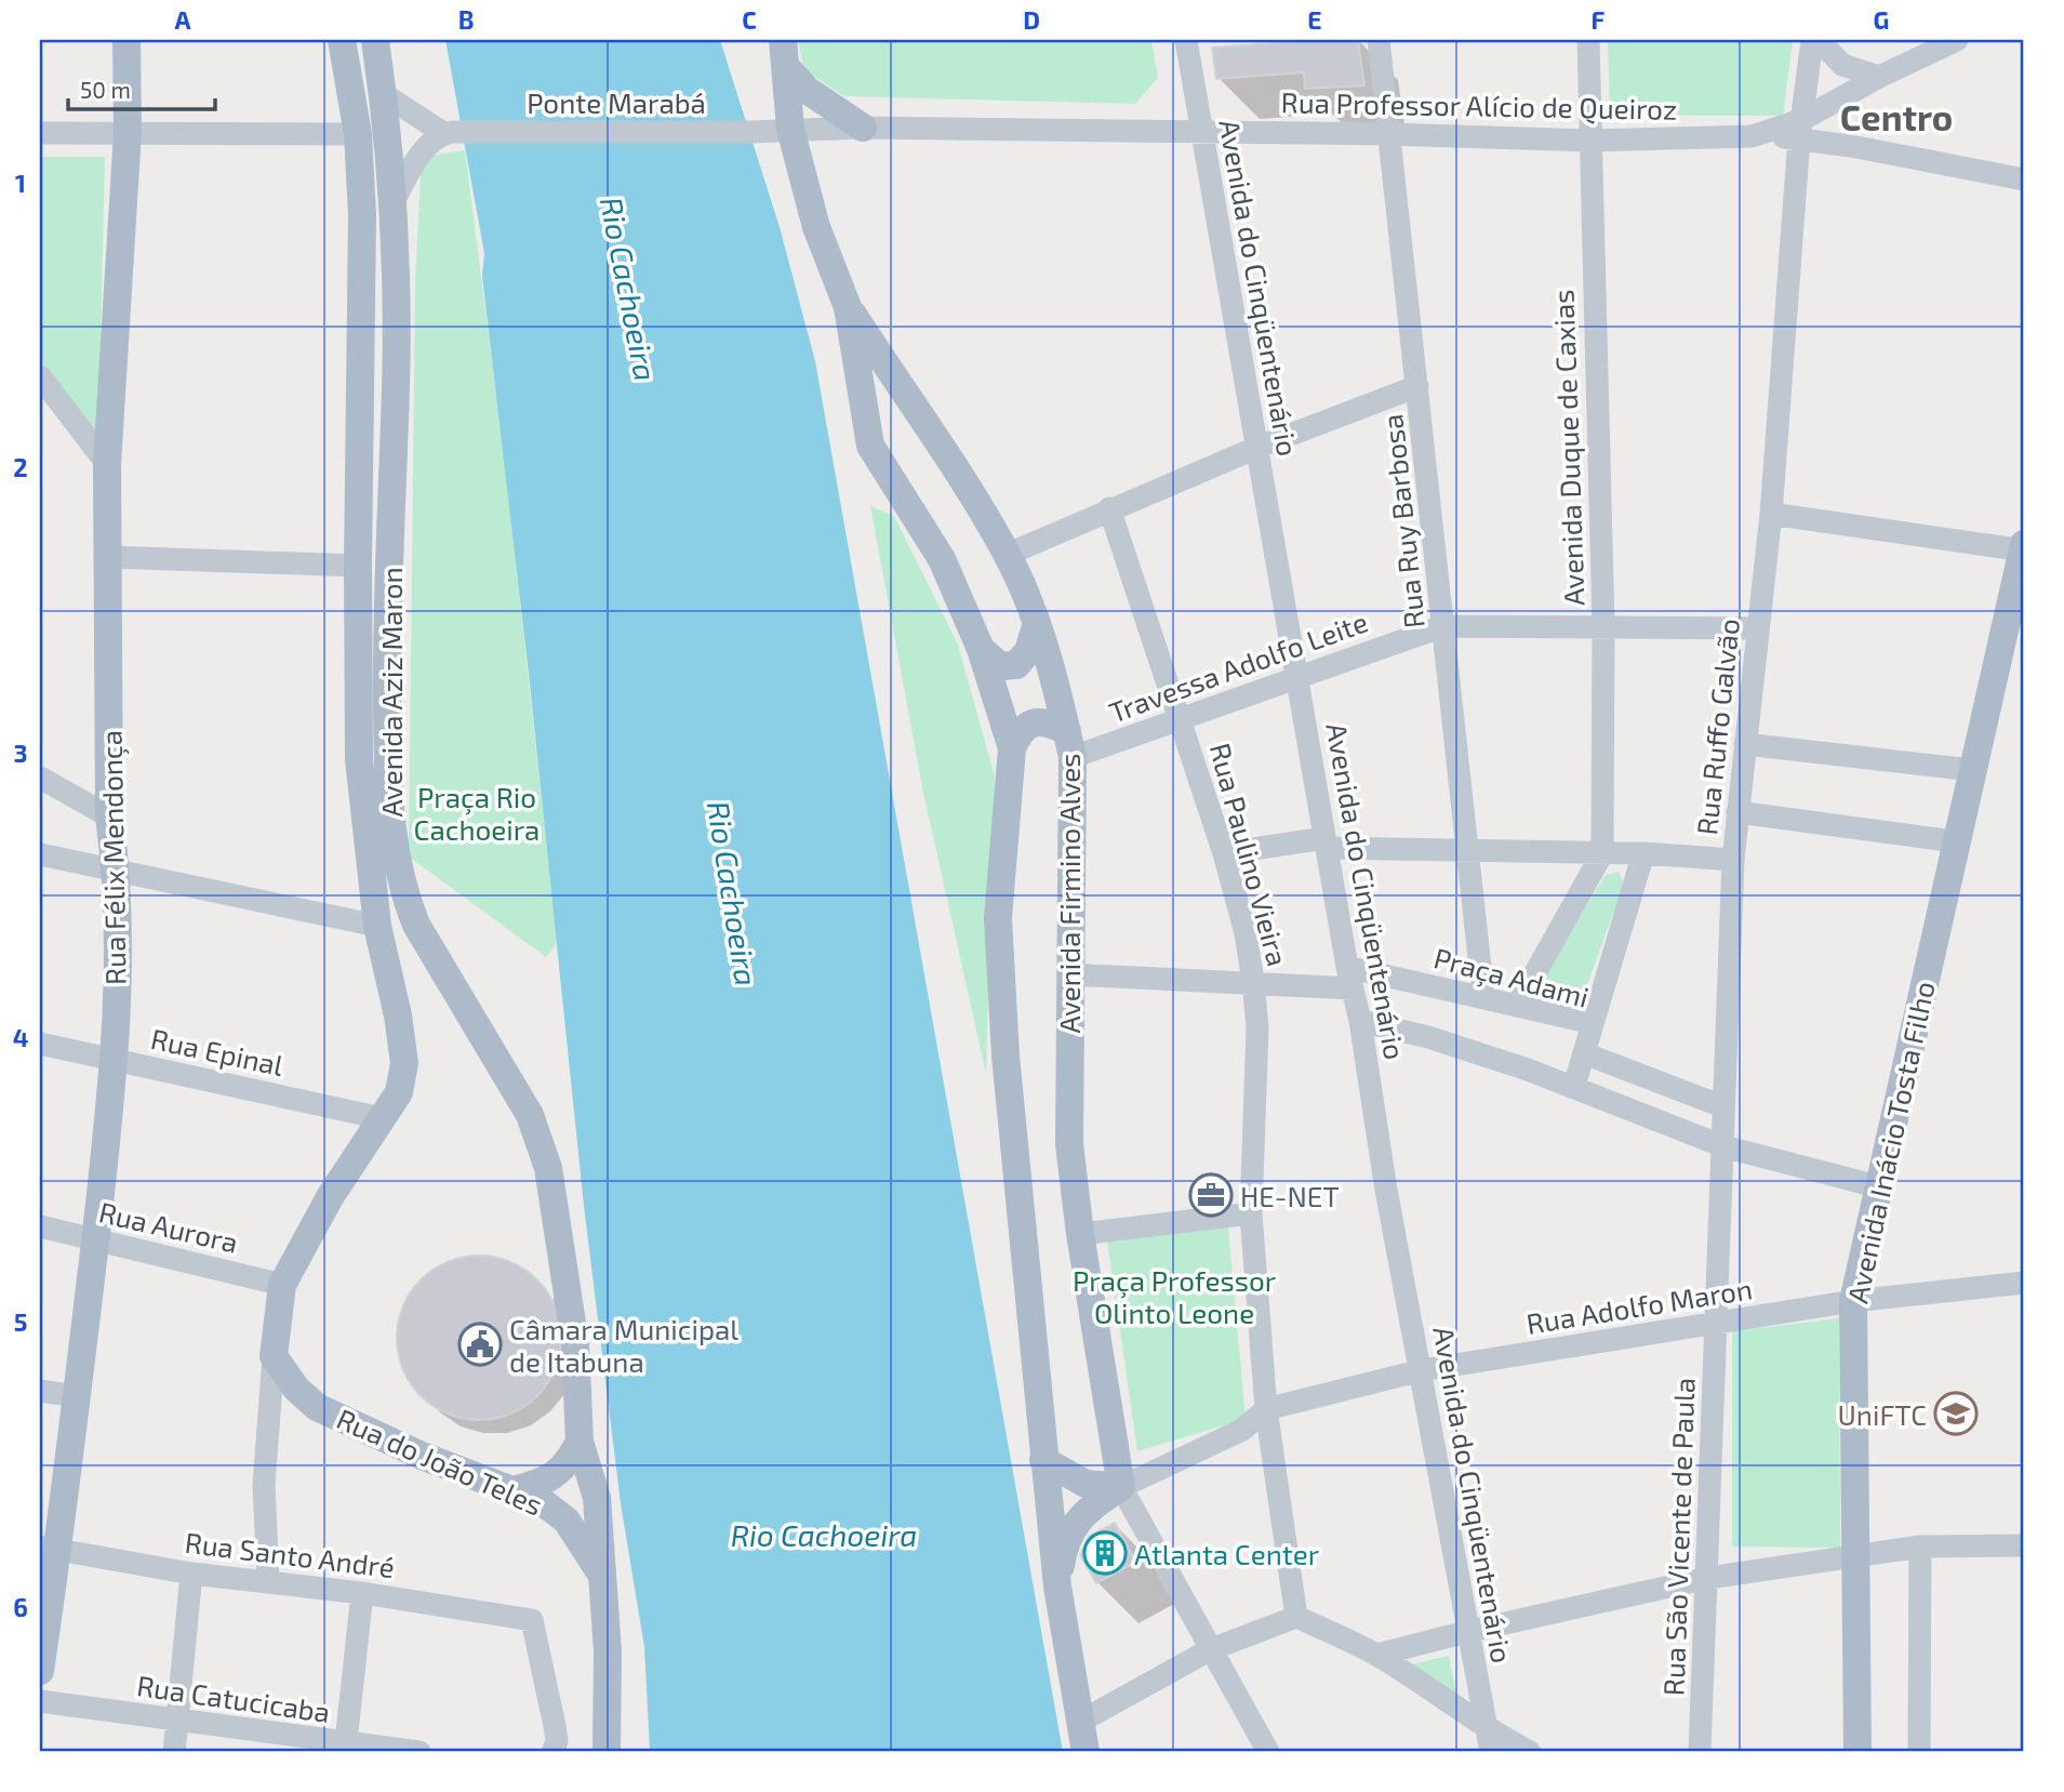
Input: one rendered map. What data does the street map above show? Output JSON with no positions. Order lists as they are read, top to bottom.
{
  "streets": {
    "main road": [
      "Avenida Aziz Maron",
      "Rua Félix Mendonça",
      "Avenida Firmino Alves",
      "Avenida Inácio Tosta Filho",
      "Rua do João Teles"
    ],
    "street": [
      "Ponte Marabá",
      "Rua Professor Alício de Queiroz",
      "Avenida do Cinqüentenário",
      "Avenida Duque de Caxias",
      "Rua Ruy Barbosa",
      "Travessa Adolfo Leite",
      "Rua Ruffo Galvão",
      "Rua Paulino Vieira",
      "Praça Adami",
      "Rua Epinal",
      "Rua Aurora",
      "Rua Adolfo Maron",
      "Rua São Vicente de Paula",
      "Rua Santo André",
      "Rua Catucicaba"
    ]
  },
  "crossings": [
    ["Ponte Marabá", "Rua Professor Alício de Queiroz"],
    ["Ponte Marabá", "Avenida Firmino Alves"],
    ["Rua Professor Alício de Queiroz", "Avenida do Cinqüentenário"],
    ["Rua Professor Alício de Queiroz", "Avenida Duque de Caxias"],
    ["Rua Professor Alício de Queiroz", "Rua Ruy Barbosa"],
    ["Rua Professor Alício de Queiroz", "Rua Ruffo Galvão"],
    ["Rua Professor Alício de Queiroz", "Avenida Firmino Alves"],
    ["Avenida do Cinqüentenário", "Travessa Adolfo Leite"],
    ["Avenida do Cinqüentenário", "Praça Adami"],
    ["Avenida do Cinqüentenário", "Rua Adolfo Maron"],
    ["Avenida Duque de Caxias", "Travessa Adolfo Leite"],
    ["Rua Ruy Barbosa", "Travessa Adolfo Leite"],
    ["Rua Ruy Barbosa", "Praça Adami"],
    ["Travessa Adolfo Leite", "Rua Ruffo Galvão"],
    ["Travessa Adolfo Leite", "Rua Paulino Vieira"],
    ["Travessa Adolfo Leite", "Avenida Firmino Alves"],
    ["Avenida Aziz Maron", "Rua Epinal"],
    ["Avenida Aziz Maron", "Rua Aurora"],
    ["Avenida Aziz Maron", "Rua do João Teles"],
    ["Rua Ruffo Galvão", "Praça Adami"],
    ["Rua Ruffo Galvão", "Rua Adolfo Maron"],
    ["Rua Ruffo Galvão", "Rua São Vicente de Paula"],
    ["Rua Paulino Vieira", "Praça Adami"],
    ["Rua Paulino Vieira", "Rua Adolfo Maron"],
    ["Rua Félix Mendonça", "Rua Epinal"],
    ["Rua Félix Mendonça", "Rua Aurora"],
    ["Rua Félix Mendonça", "Rua Santo André"],
    ["Avenida Firmino Alves", "Praça Adami"],
    ["Avenida Inácio Tosta Filho", "Rua Adolfo Maron"],
    ["Rua Adolfo Maron", "Rua São Vicente de Paula"]
  ],
  "districts": ["Centro"],
  "water": ["Rio Cachoeira"],
  "parks": ["Praça Rio Cachoeira", "Praça Professor Olinto Leone"],
  "places": {
    "office": ["HE-NET"],
    "public building": ["Câmara Municipal de Itabuna"],
    "school or university": ["UniFTC"],
    "building": ["Atlanta Center"]
  },
  "scale_bar": "50 m",
  "grid": {
    "columns": [
      "A",
      "B",
      "C",
      "D",
      "E",
      "F",
      "G"
    ],
    "rows": [
      "1",
      "2",
      "3",
      "4",
      "5",
      "6"
    ]
  }
}
